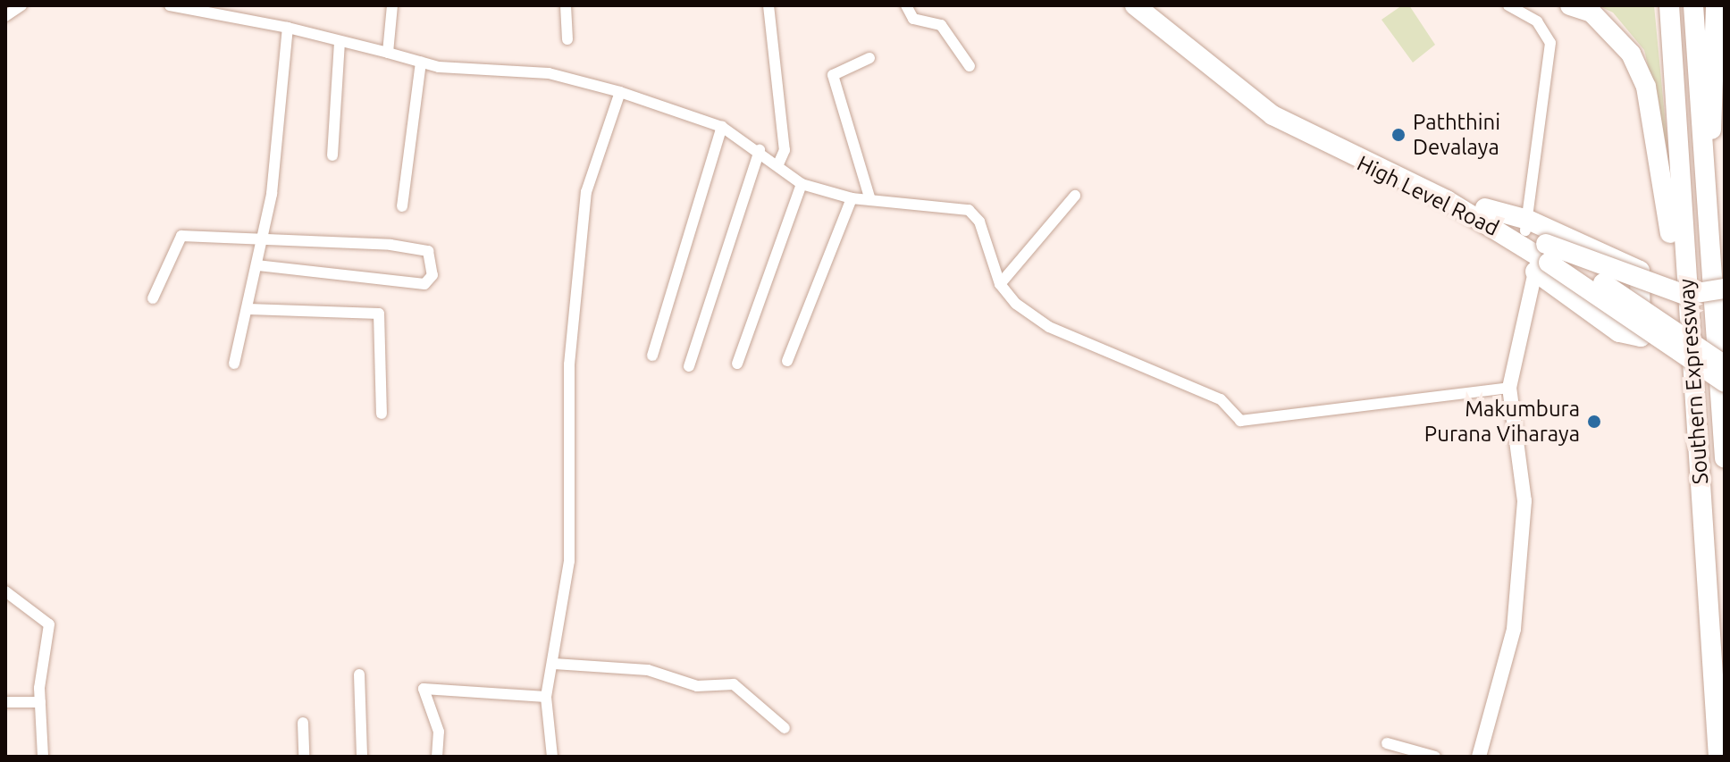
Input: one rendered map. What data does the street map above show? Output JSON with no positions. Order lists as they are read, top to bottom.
{
  "streets": {
    "highway": ["High Level Road", "Southern Expressway"]
  },
  "places": ["Paththini Devalaya", "Makumbura Purana Viharaya"]
}
